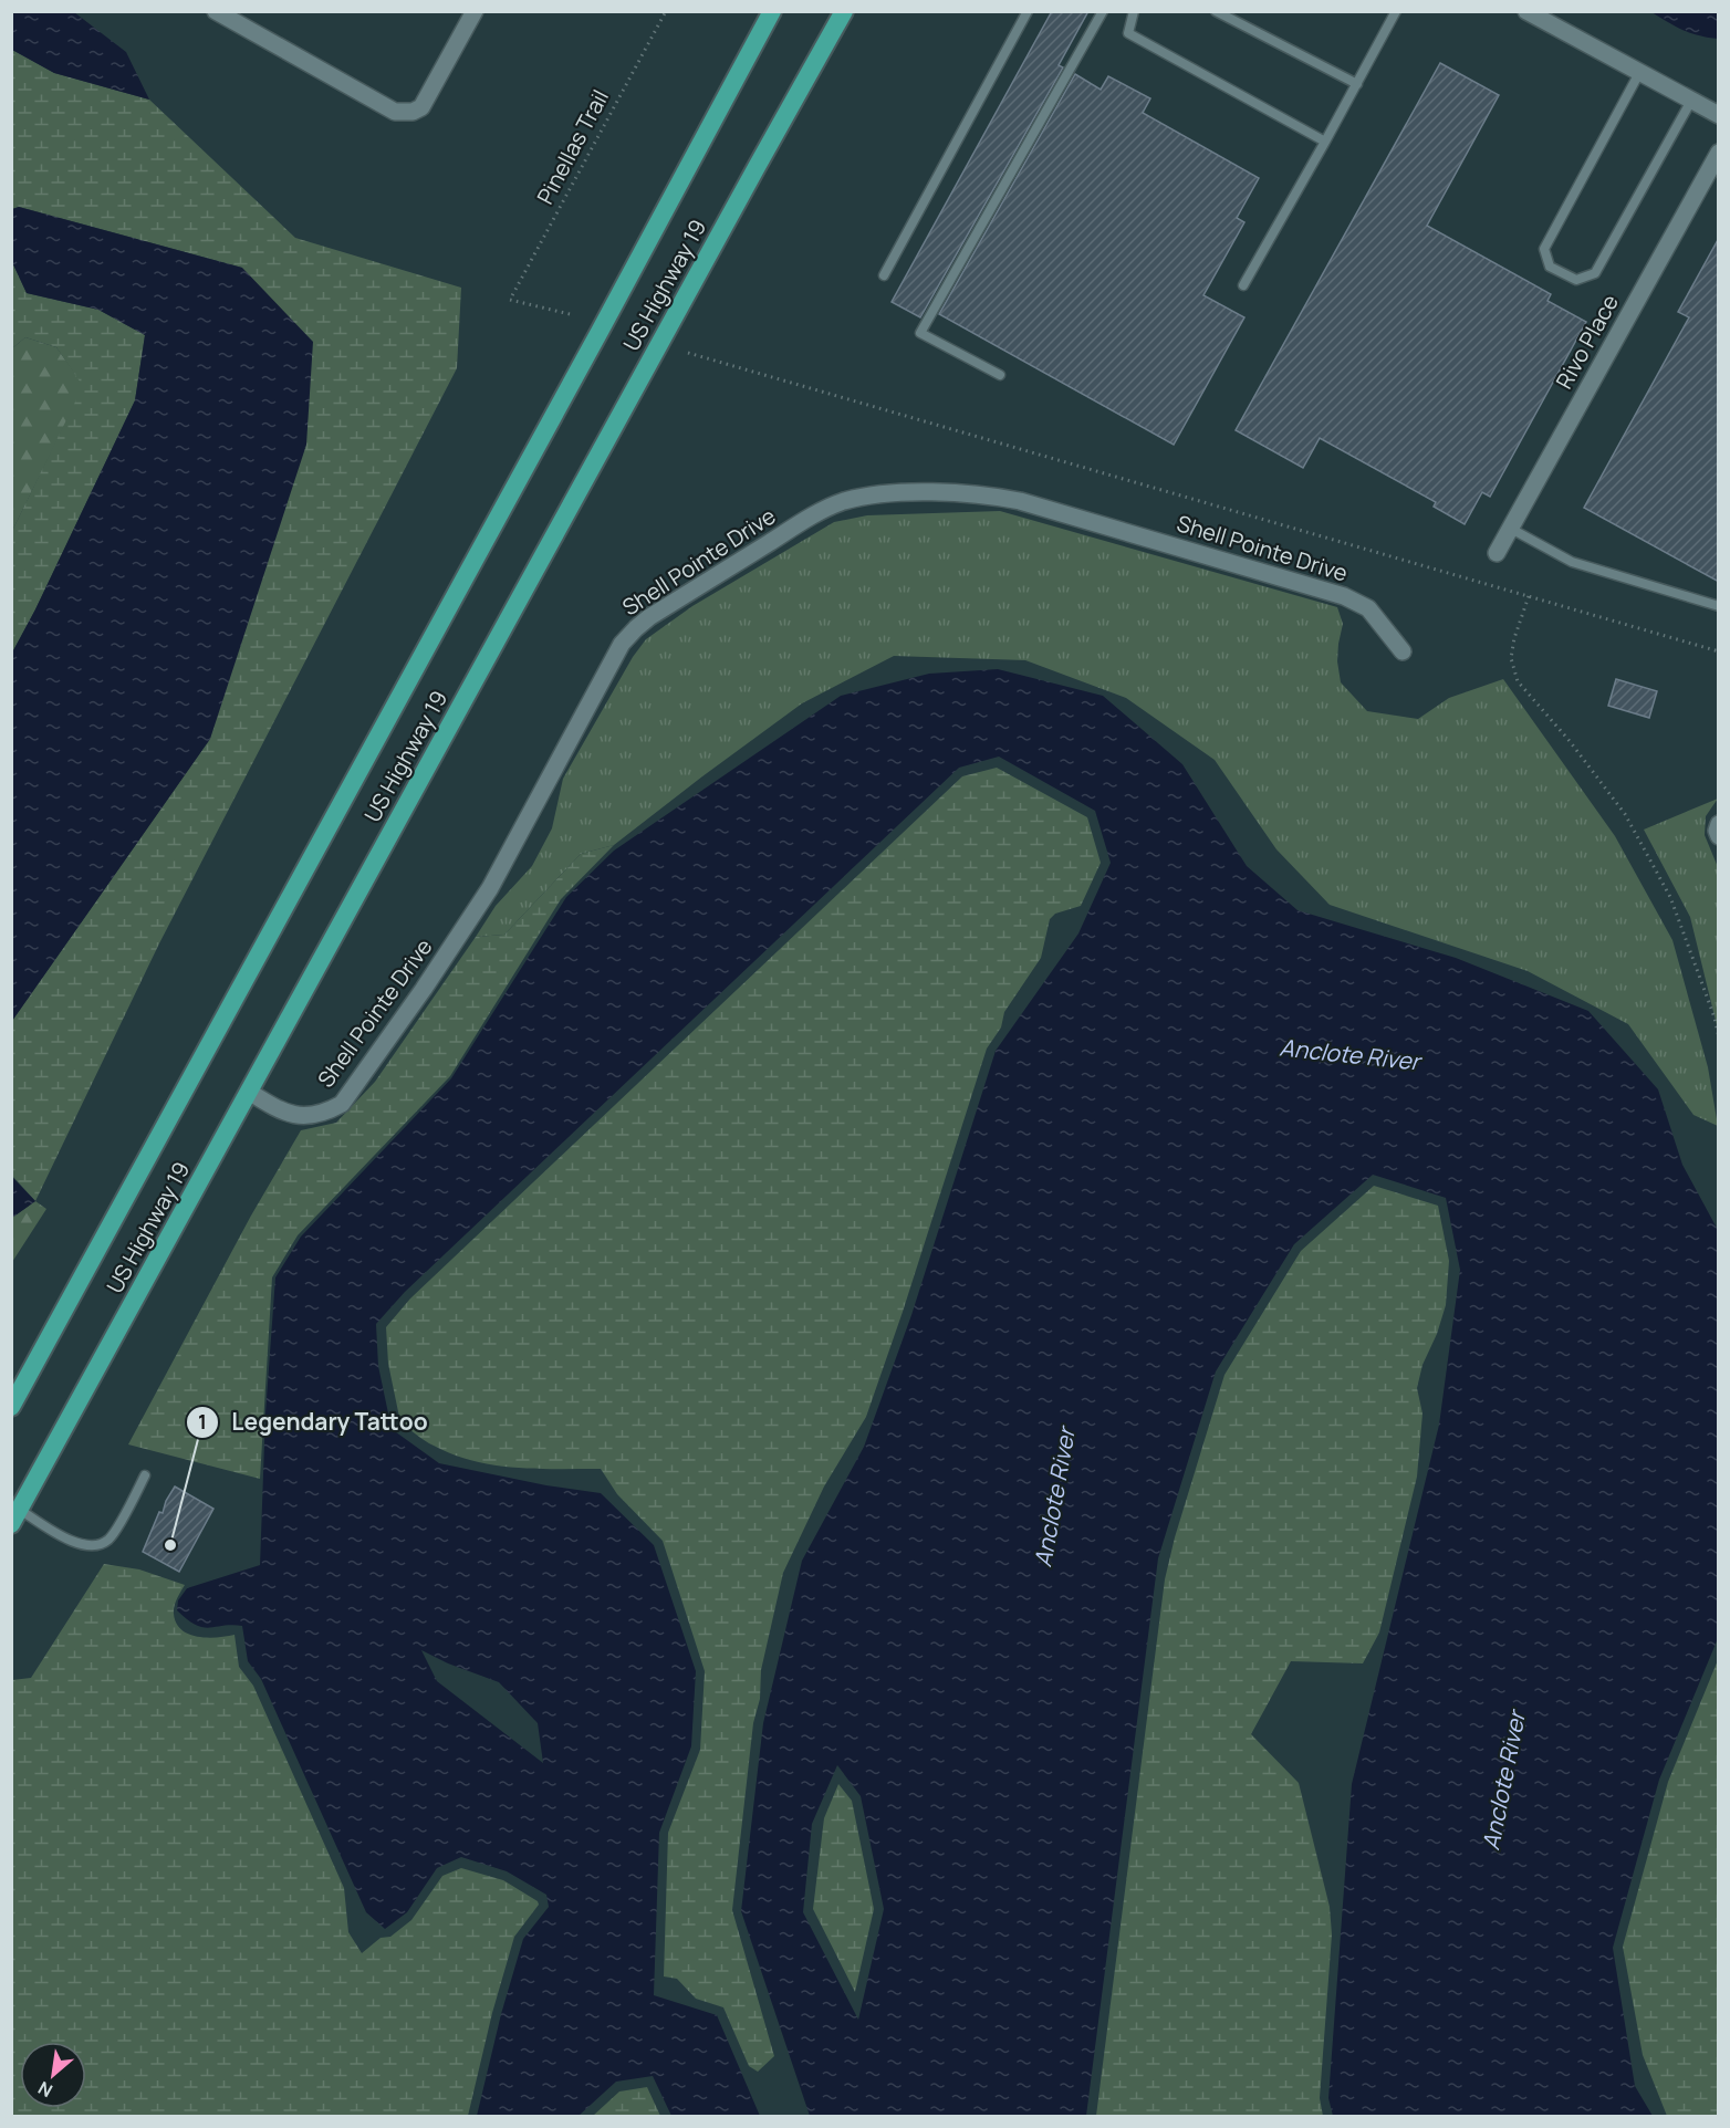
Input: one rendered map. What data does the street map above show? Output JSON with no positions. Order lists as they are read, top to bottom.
{
  "streets": {
    "highway": ["US Highway 19"],
    "street": ["Rivo Place", "Shell Pointe Drive"],
    "path": ["Pinellas Trail"]
  },
  "crossings": [
    ["US Highway 19", "Shell Pointe Drive"]
  ],
  "water": ["Anclote River"],
  "places": ["Legendary Tattoo"],
  "north": "bottom left"
}
